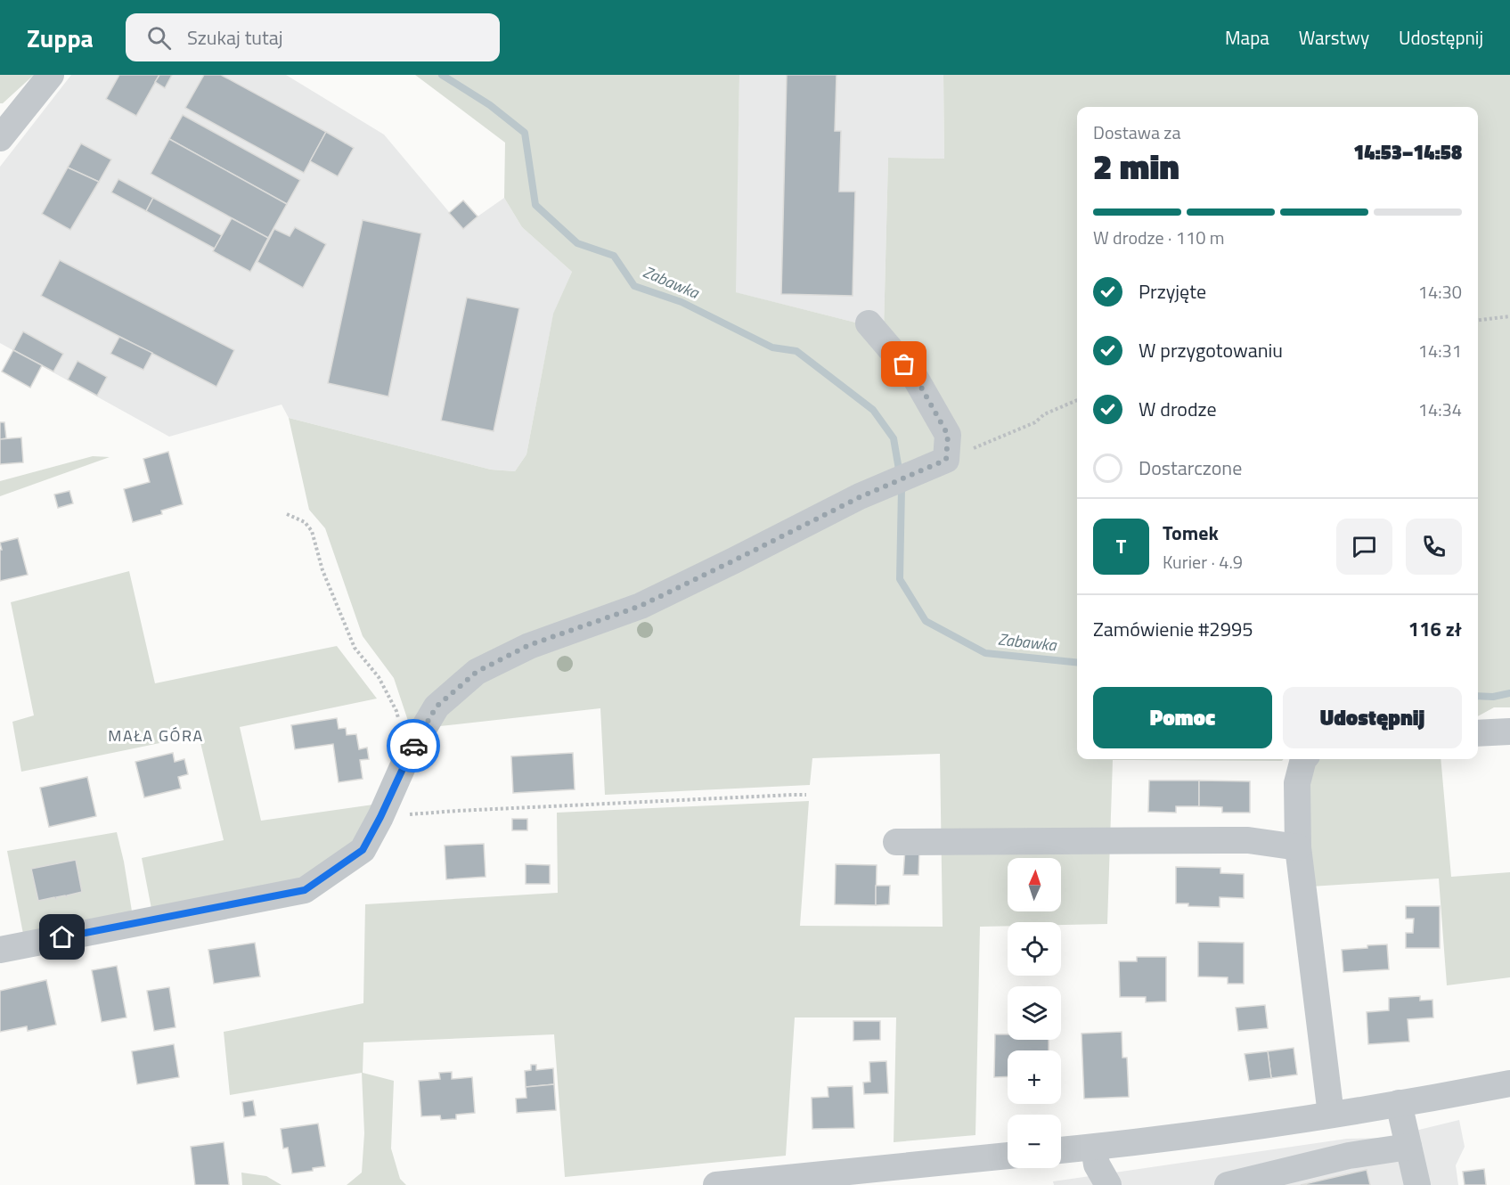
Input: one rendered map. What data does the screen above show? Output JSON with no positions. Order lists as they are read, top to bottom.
{
  "districts": ["MAŁA GÓRA"],
  "water": ["Zabawka"],
  "north": "top",
  "page": {
    "header": "Zuppa",
    "search": "Szukaj tutaj",
    "nav": ["Mapa", "Warstwy", "Udostępnij"],
    "heading": ["2 min", "Dostawa za", "14:53–14:58"],
    "panel": [
      "Tomek",
      "Kurier · 4.9",
      "Zamówienie #2995",
      "116 zł"
    ],
    "bar": "W drodze · 110 m",
    "list": [
      ["Przyjęte", "14:30"],
      ["W przygotowaniu", "14:31"],
      ["W drodze", "14:34"],
      "Dostarczone"
    ],
    "round": "T",
    "buttons": ["Pomoc", "Udostępnij"],
    "map_buttons": ["+", "−"]
  }
}
